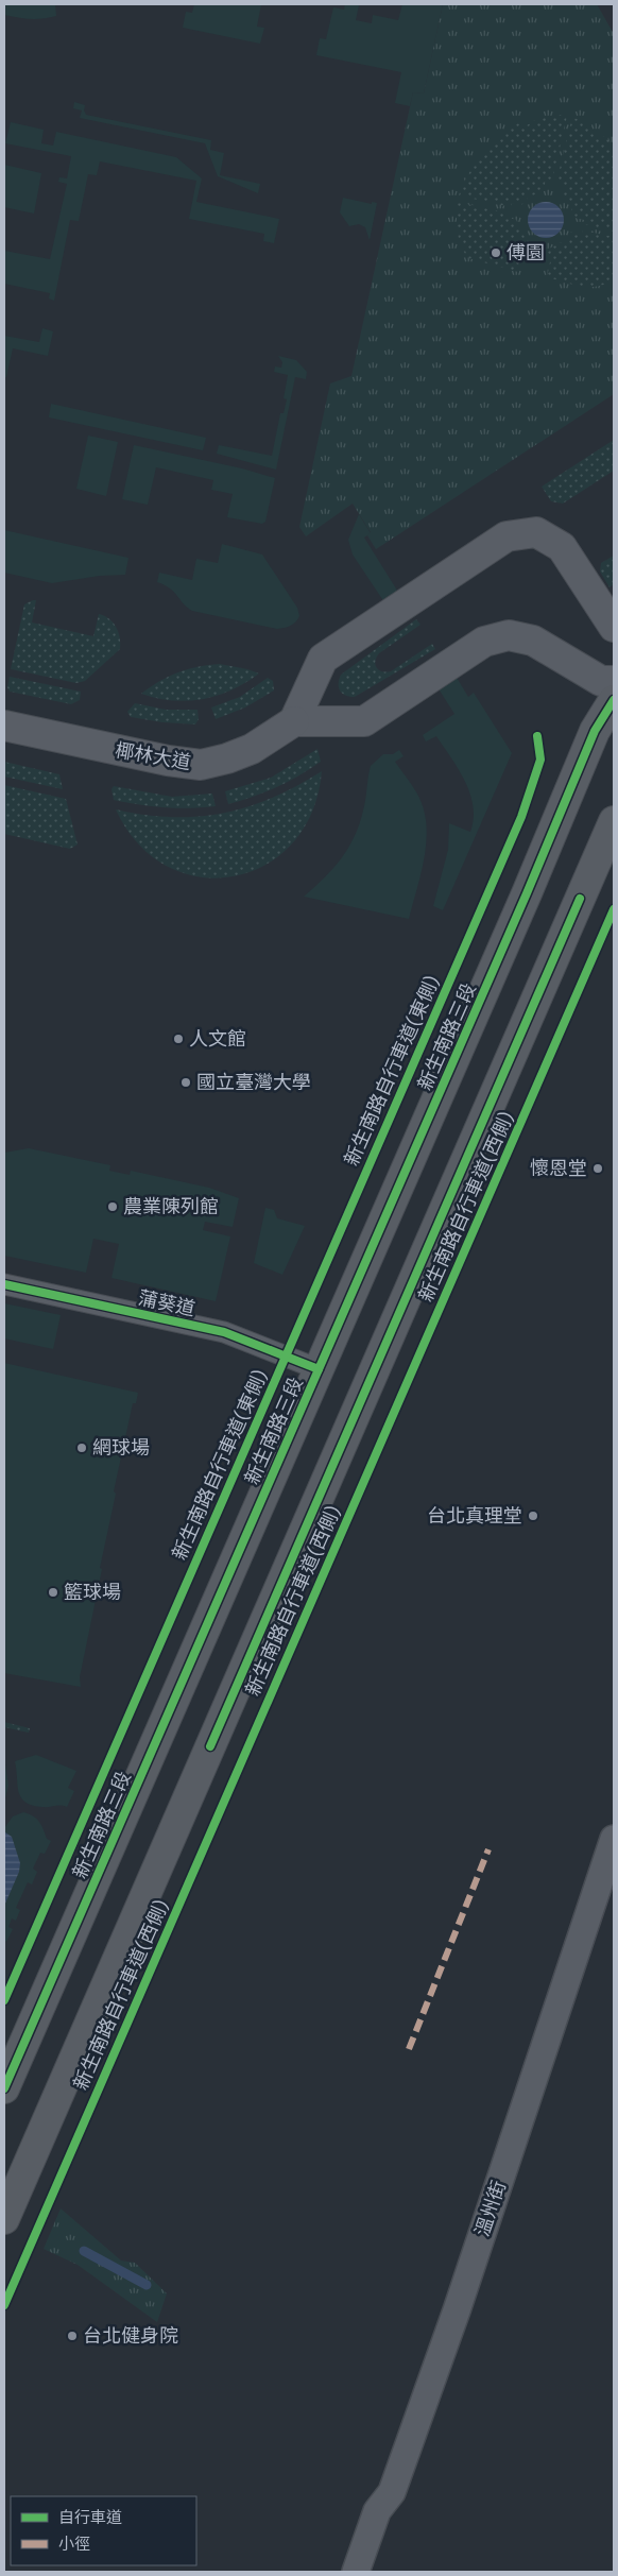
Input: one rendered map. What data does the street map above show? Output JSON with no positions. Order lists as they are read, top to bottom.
{
  "streets": {
    "main road": ["新生南路三段"],
    "street": ["椰林大道", "蒲葵道", "溫州街"],
    "cycle path": ["新生南路自行車道(東側)", "新生南路自行車道(西側)"]
  },
  "crossings": [
    ["新生南路三段", "蒲葵道"]
  ],
  "places": [
    "傅園",
    "人文館",
    "國立臺灣大學",
    "懷恩堂",
    "農業陳列館",
    "網球場",
    "台北真理堂",
    "籃球場",
    "台北健身院"
  ],
  "legend": ["自行車道", "小徑"]
}
